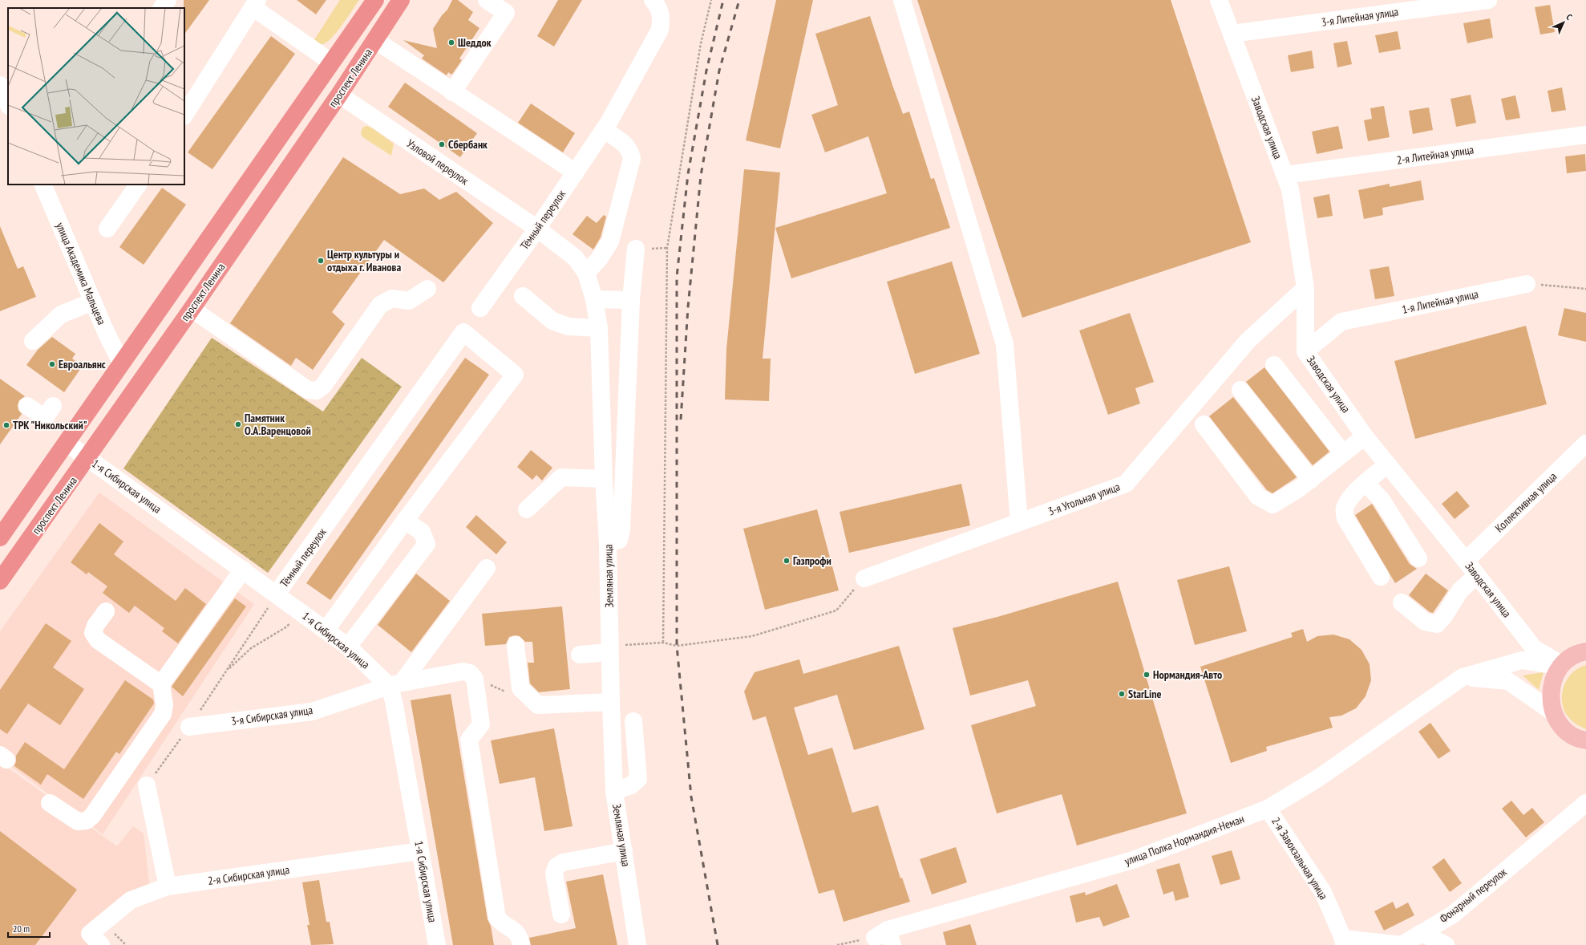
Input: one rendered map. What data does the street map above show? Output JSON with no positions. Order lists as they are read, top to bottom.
{
  "streets": {
    "highway": ["проспект Ленина"],
    "street": [
      "3-я Литейная улица",
      "Заводская улица",
      "2-я Литейная улица",
      "Узловой переулок",
      "Тёмный переулок",
      "улица Академика Мальцева",
      "1-я Литейная улица",
      "1-я Сибирская улица",
      "3-я Угольная улица",
      "Коллективная улица",
      "Земляная улица",
      "3-я Сибирская улица",
      "улица Полка Нормандия-Неман",
      "2-я Завокзальная улица",
      "2-я Сибирская улица",
      "Фонарный переулок"
    ]
  },
  "crossings": [
    ["3-я Литейная улица", "Заводская улица"],
    ["проспект Ленина", "Узловой переулок"],
    ["проспект Ленина", "улица Академика Мальцева"],
    ["проспект Ленина", "1-я Сибирская улица"],
    ["Заводская улица", "2-я Литейная улица"],
    ["Заводская улица", "1-я Литейная улица"],
    ["Заводская улица", "3-я Угольная улица"],
    ["Заводская улица", "Коллективная улица"],
    ["Заводская улица", "улица Полка Нормандия-Неман"],
    ["Узловой переулок", "Тёмный переулок"],
    ["Узловой переулок", "Земляная улица"],
    ["Тёмный переулок", "1-я Сибирская улица"],
    ["Тёмный переулок", "Земляная улица"],
    ["Тёмный переулок", "3-я Сибирская улица"],
    ["1-я Сибирская улица", "3-я Сибирская улица"],
    ["1-я Сибирская улица", "2-я Сибирская улица"],
    ["улица Полка Нормандия-Неман", "2-я Завокзальная улица"],
    ["2-я Завокзальная улица", "Фонарный переулок"]
  ],
  "places": [
    "Шеддок",
    "Сбербанк",
    "Центр культуры и отдыха г. Иванова",
    "Евроальянс",
    "Памятник О.А.Варенцовой",
    "ТРК \"Никольский\"",
    "Газпрофи",
    "Нормандия-Авто",
    "StarLine"
  ],
  "scale_bar": "20 m",
  "north": "top right"
}
